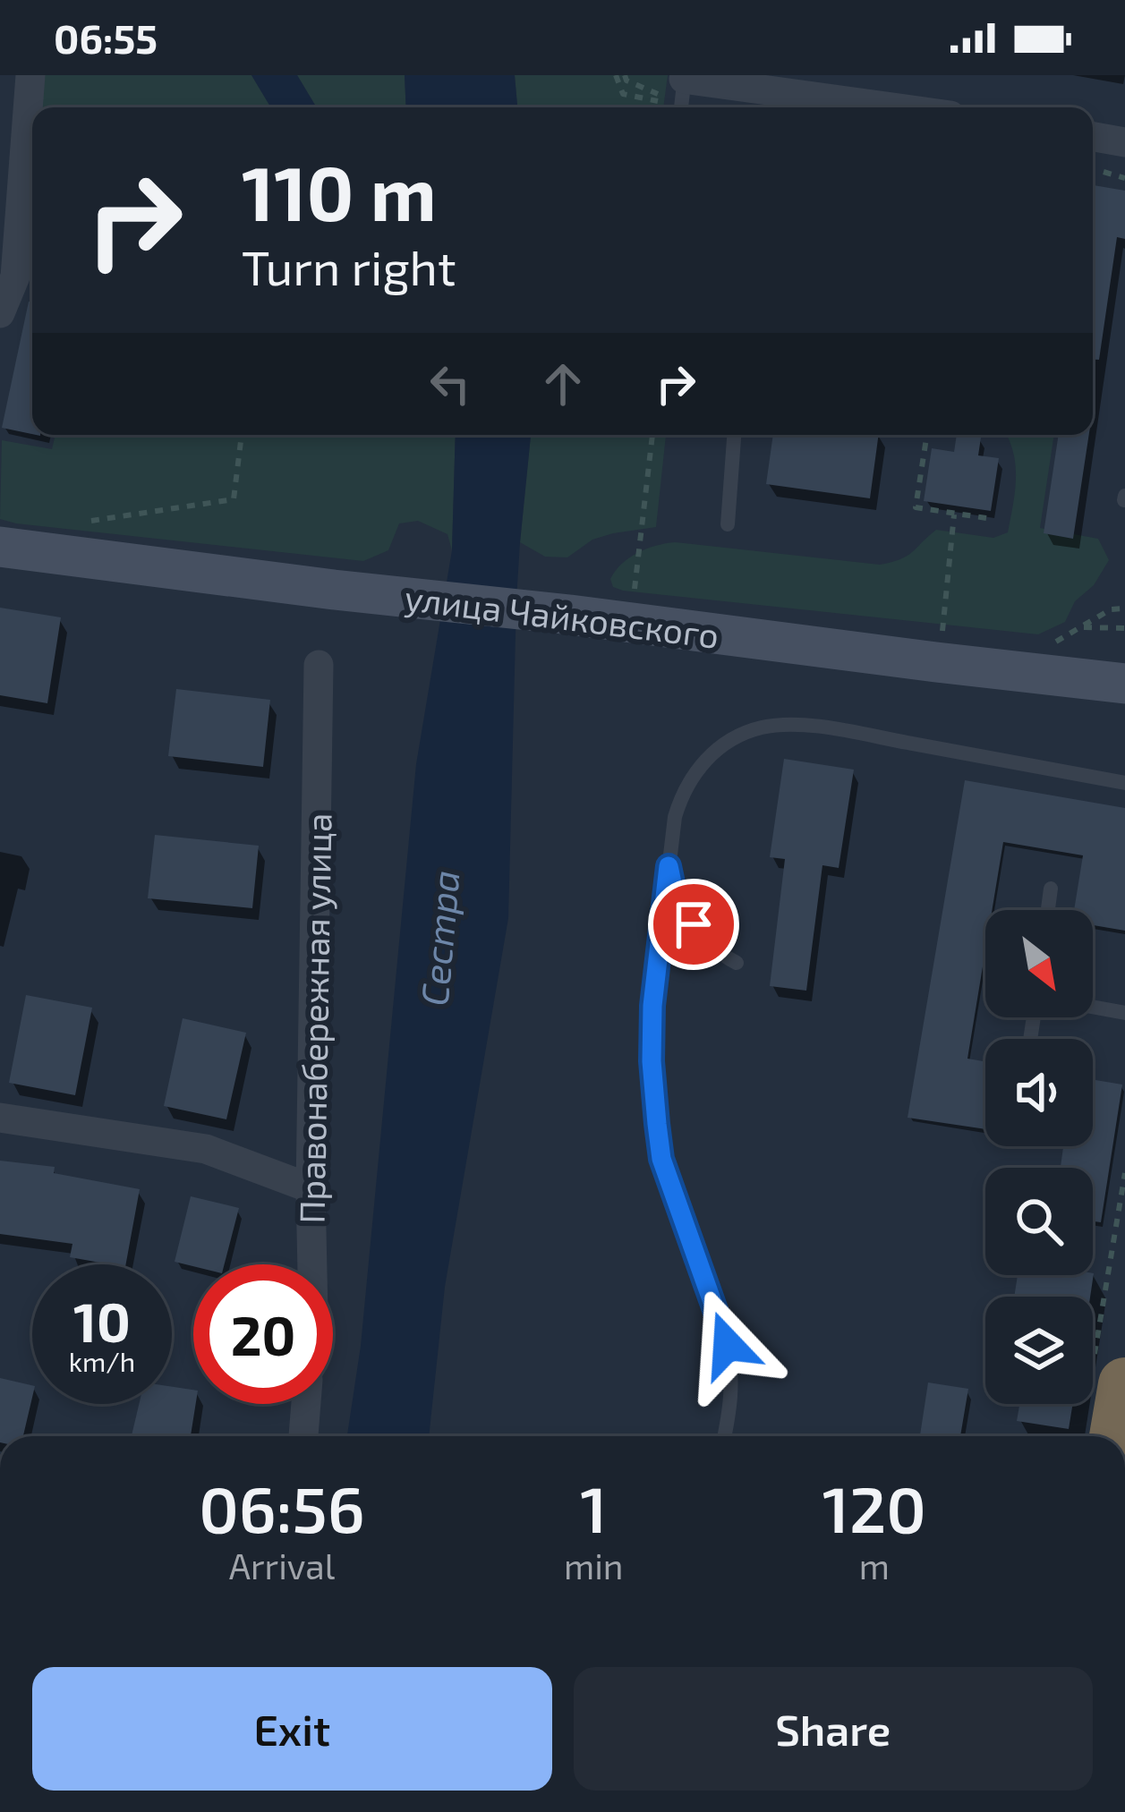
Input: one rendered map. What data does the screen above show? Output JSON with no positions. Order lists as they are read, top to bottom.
{
  "streets": {
    "street": ["улица Чайковского", "Правонабережная улица"]
  },
  "water": ["Сестра"],
  "north": "bottom right",
  "page": {
    "status": "06:55",
    "turn": ["110 m", "Turn right"],
    "speed": "10 km/h",
    "limit": "20",
    "eta": [
      "06:56",
      "Arrival",
      "1",
      "min",
      "120",
      "m"
    ],
    "buttons": ["Exit", "Share"]
  }
}
